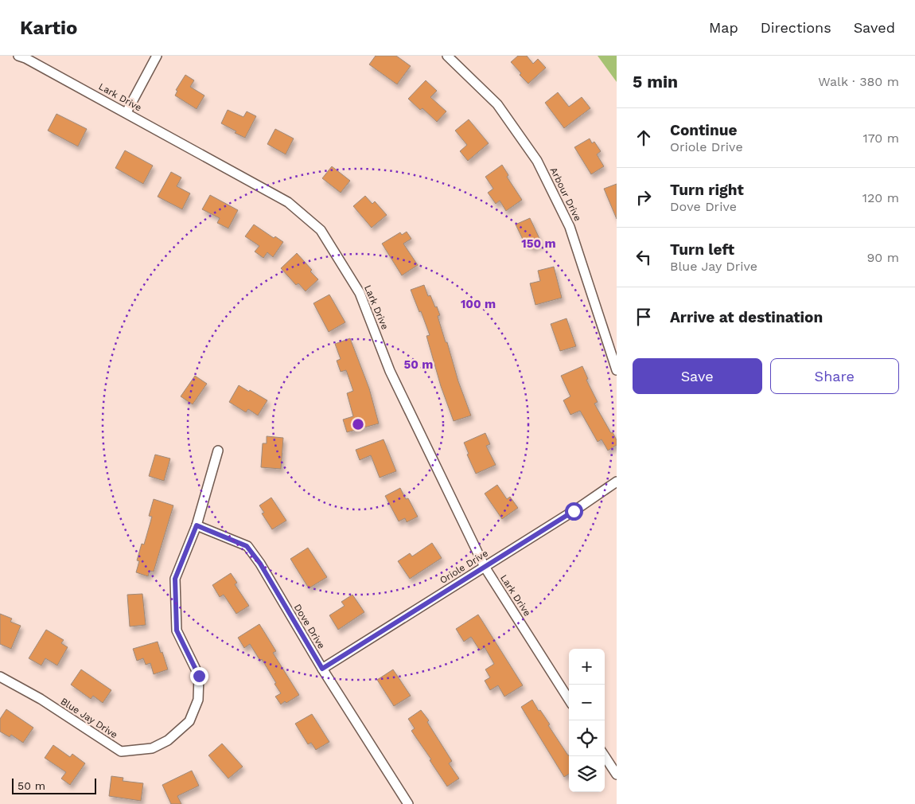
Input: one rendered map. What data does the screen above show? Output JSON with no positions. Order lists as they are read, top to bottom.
{
  "streets": {
    "street": [
      "Lark Drive",
      "Arbour Drive",
      "Oriole Drive",
      "Dove Drive",
      "Blue Jay Drive"
    ]
  },
  "crossings": [
    ["Lark Drive", "Oriole Drive"],
    ["Oriole Drive", "Dove Drive"],
    ["Dove Drive", "Blue Jay Drive"]
  ],
  "scale_bar": "50 m",
  "page": {
    "header": "Kartio",
    "nav": ["Map", "Directions", "Saved"],
    "heading": ["5 min", "Walk · 380 m"],
    "list": [
      ["Continue", "Oriole Drive", "170 m"],
      ["Turn right", "Dove Drive", "120 m"],
      ["Turn left", "Blue Jay Drive", "90 m"],
      "Arrive at destination"
    ],
    "buttons": ["Save", "Share"],
    "map_buttons": ["+", "−"],
    "scale": "50 m"
  },
  "rings": ["150 m", "100 m", "50 m"]
}
